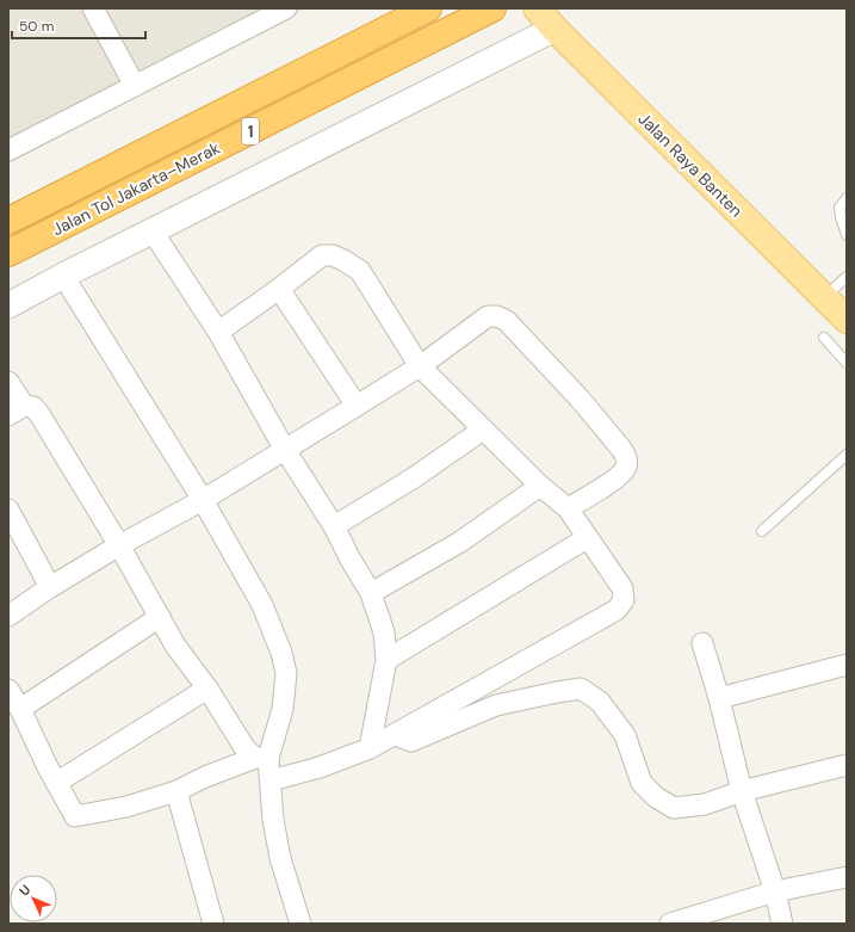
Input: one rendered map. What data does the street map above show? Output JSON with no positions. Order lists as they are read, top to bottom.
{
  "streets": {
    "highway": ["1", "Jalan Tol Jakarta–Merak"],
    "main road": ["Jalan Raya Banten"]
  },
  "scale_bar": "50 m",
  "north": "top left"
}
